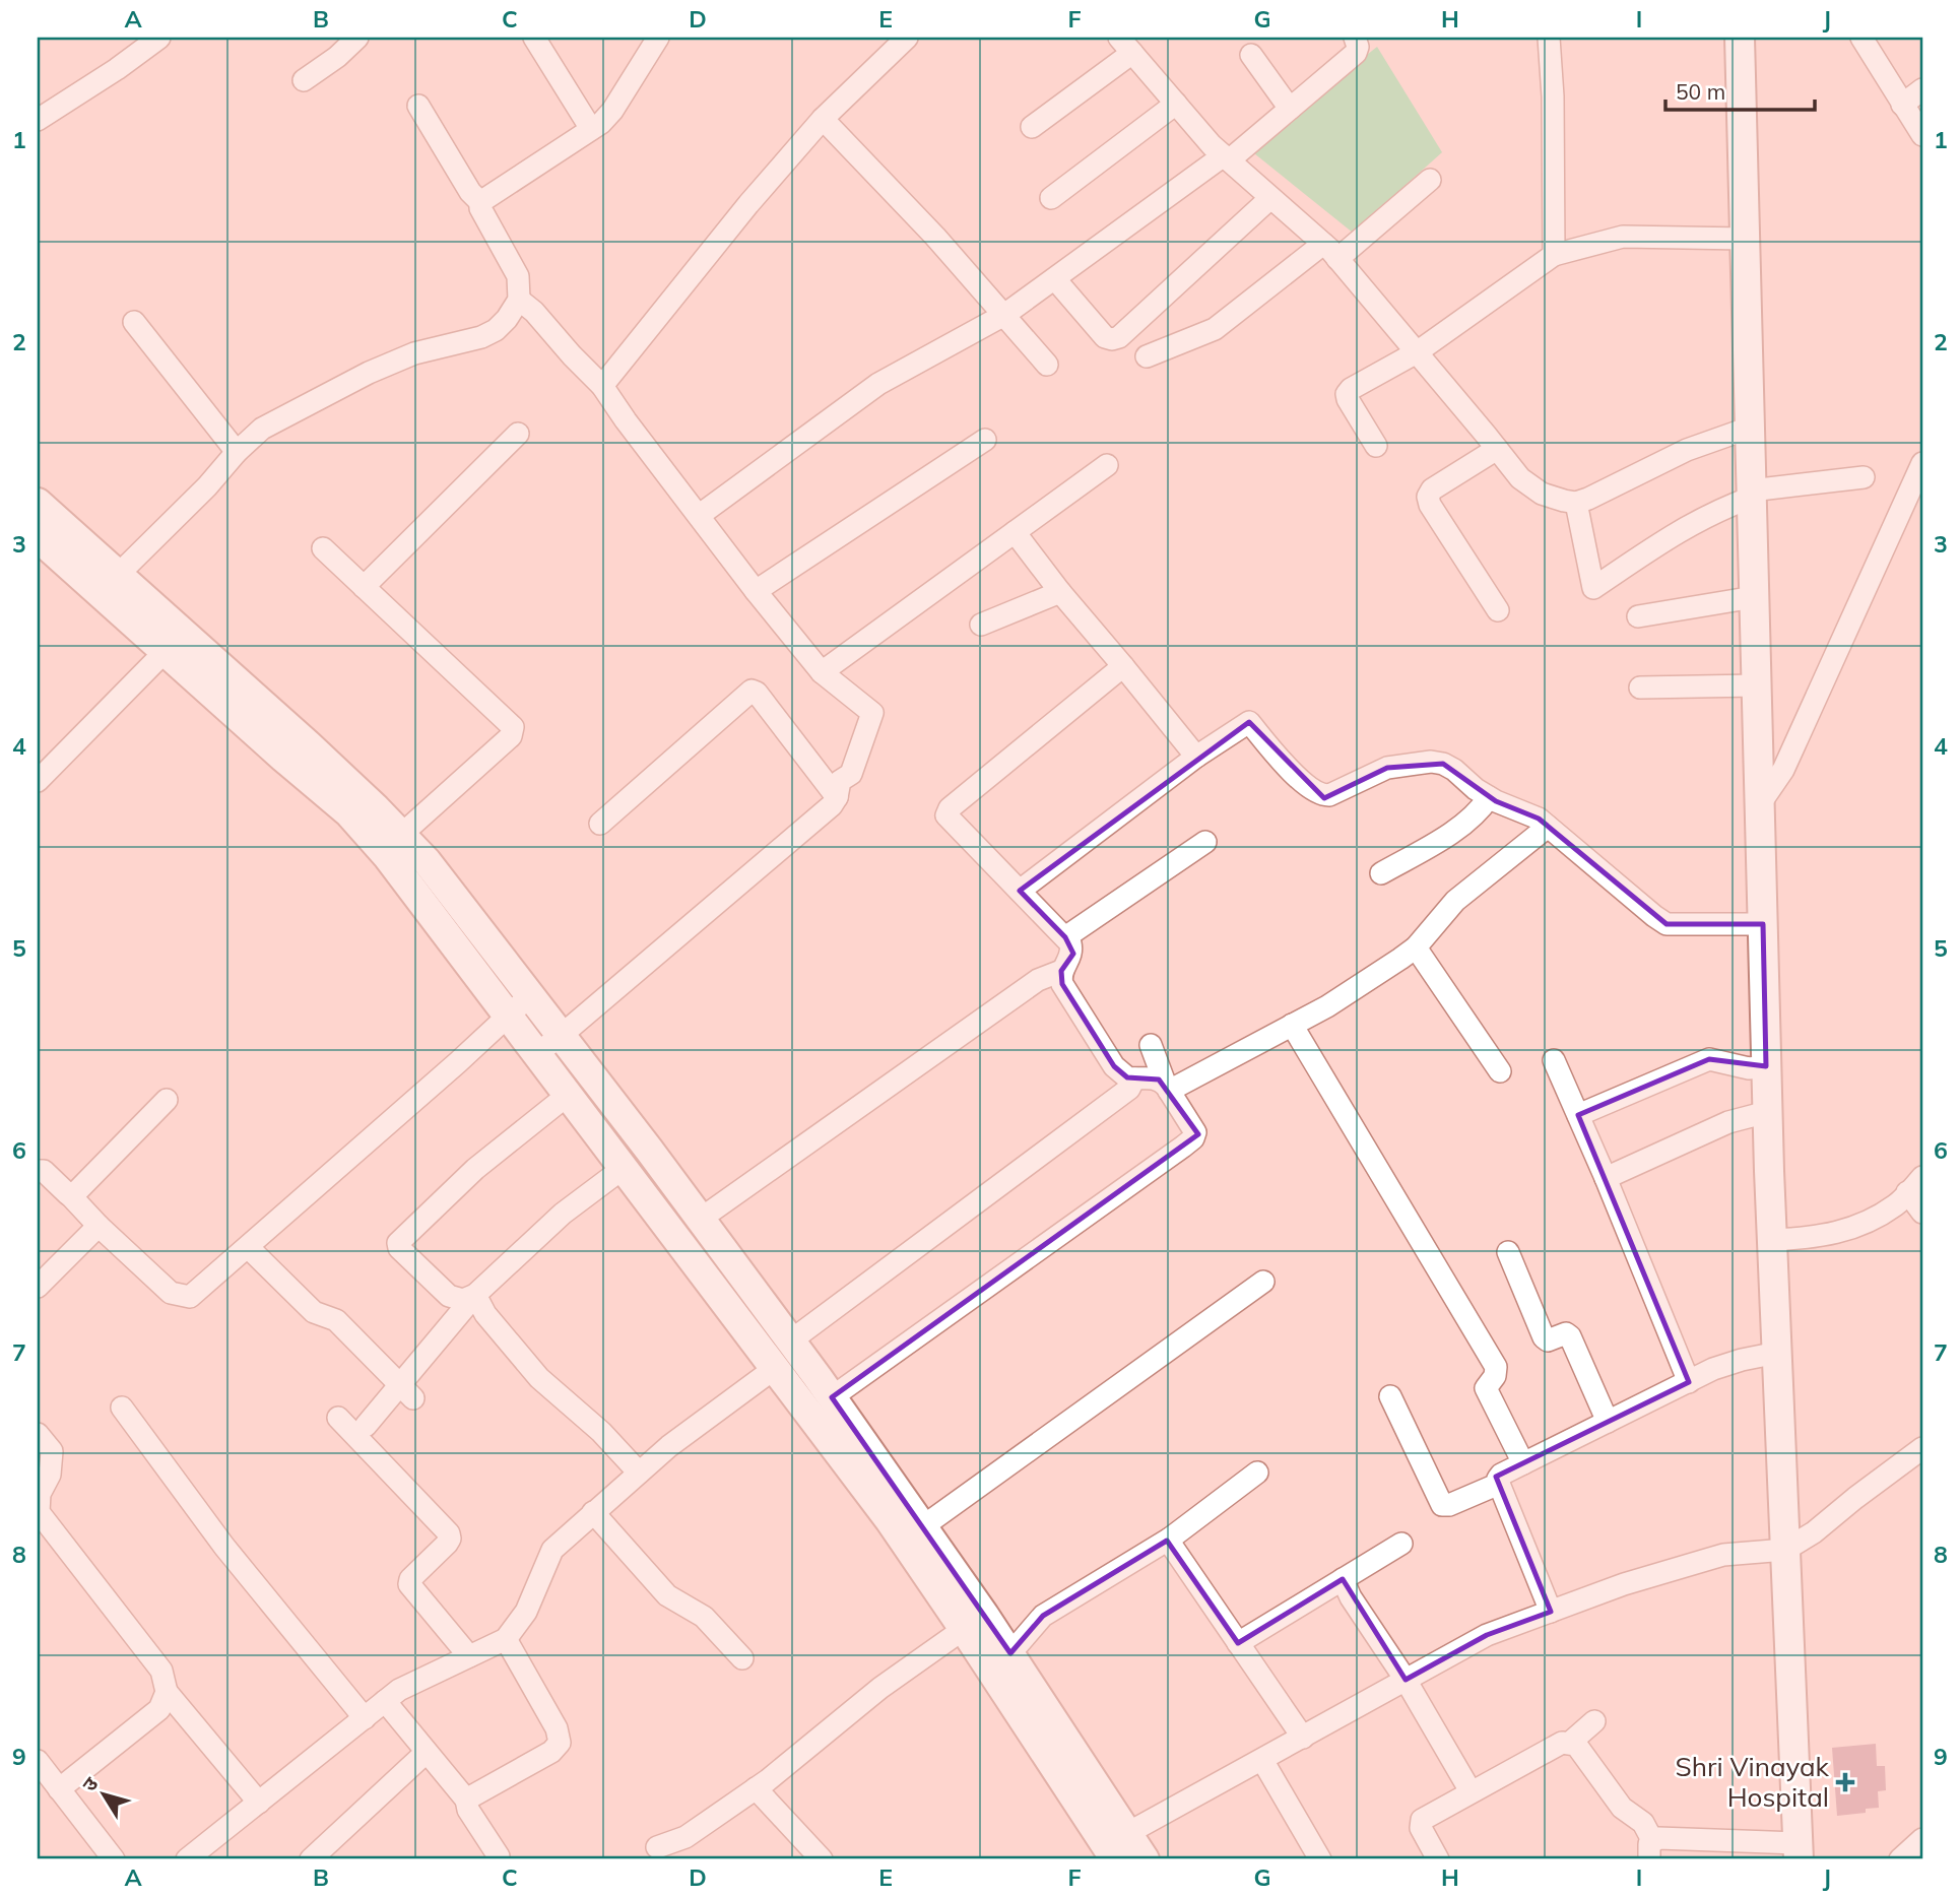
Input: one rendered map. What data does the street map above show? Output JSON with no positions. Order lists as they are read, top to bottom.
{
  "places": {
    "health": ["Shri Vinayak Hospital"]
  },
  "scale_bar": "50 m",
  "north": "top left",
  "grid": {
    "columns": [
      "A",
      "B",
      "C",
      "D",
      "E",
      "F",
      "G",
      "H",
      "I",
      "J"
    ],
    "rows": [
      "1",
      "2",
      "3",
      "4",
      "5",
      "6",
      "7",
      "8",
      "9"
    ]
  }
}
